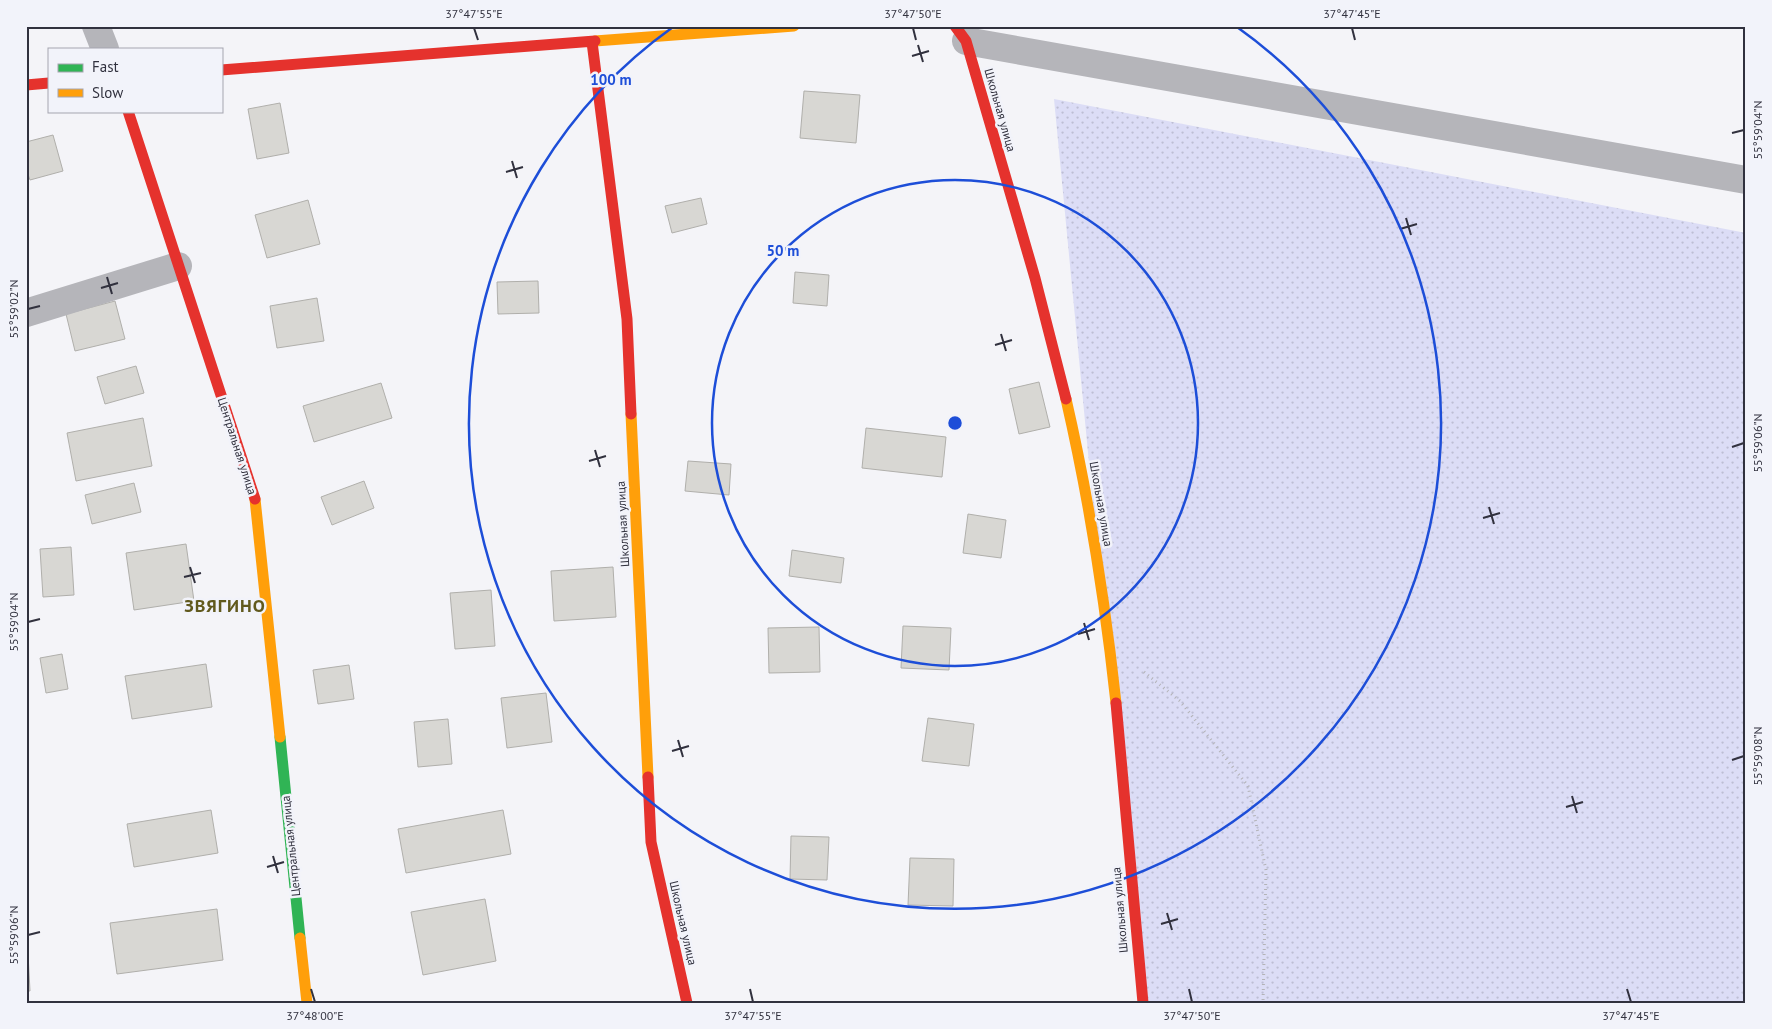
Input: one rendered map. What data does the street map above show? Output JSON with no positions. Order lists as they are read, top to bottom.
{
  "streets": {
    "street": ["Школьная улица", "Центральная улица"]
  },
  "districts": ["ЗВЯГИНО"],
  "legend": ["Fast", "Slow"],
  "coordinates": [
    "37°47'55\"E",
    "37°47'50\"E",
    "37°47'45\"E",
    "55°59'04\"N",
    "55°59'02\"N",
    "55°59'06\"N",
    "55°59'08\"N",
    "37°48'00\"E"
  ],
  "rings": ["100 m", "50 m"]
}
